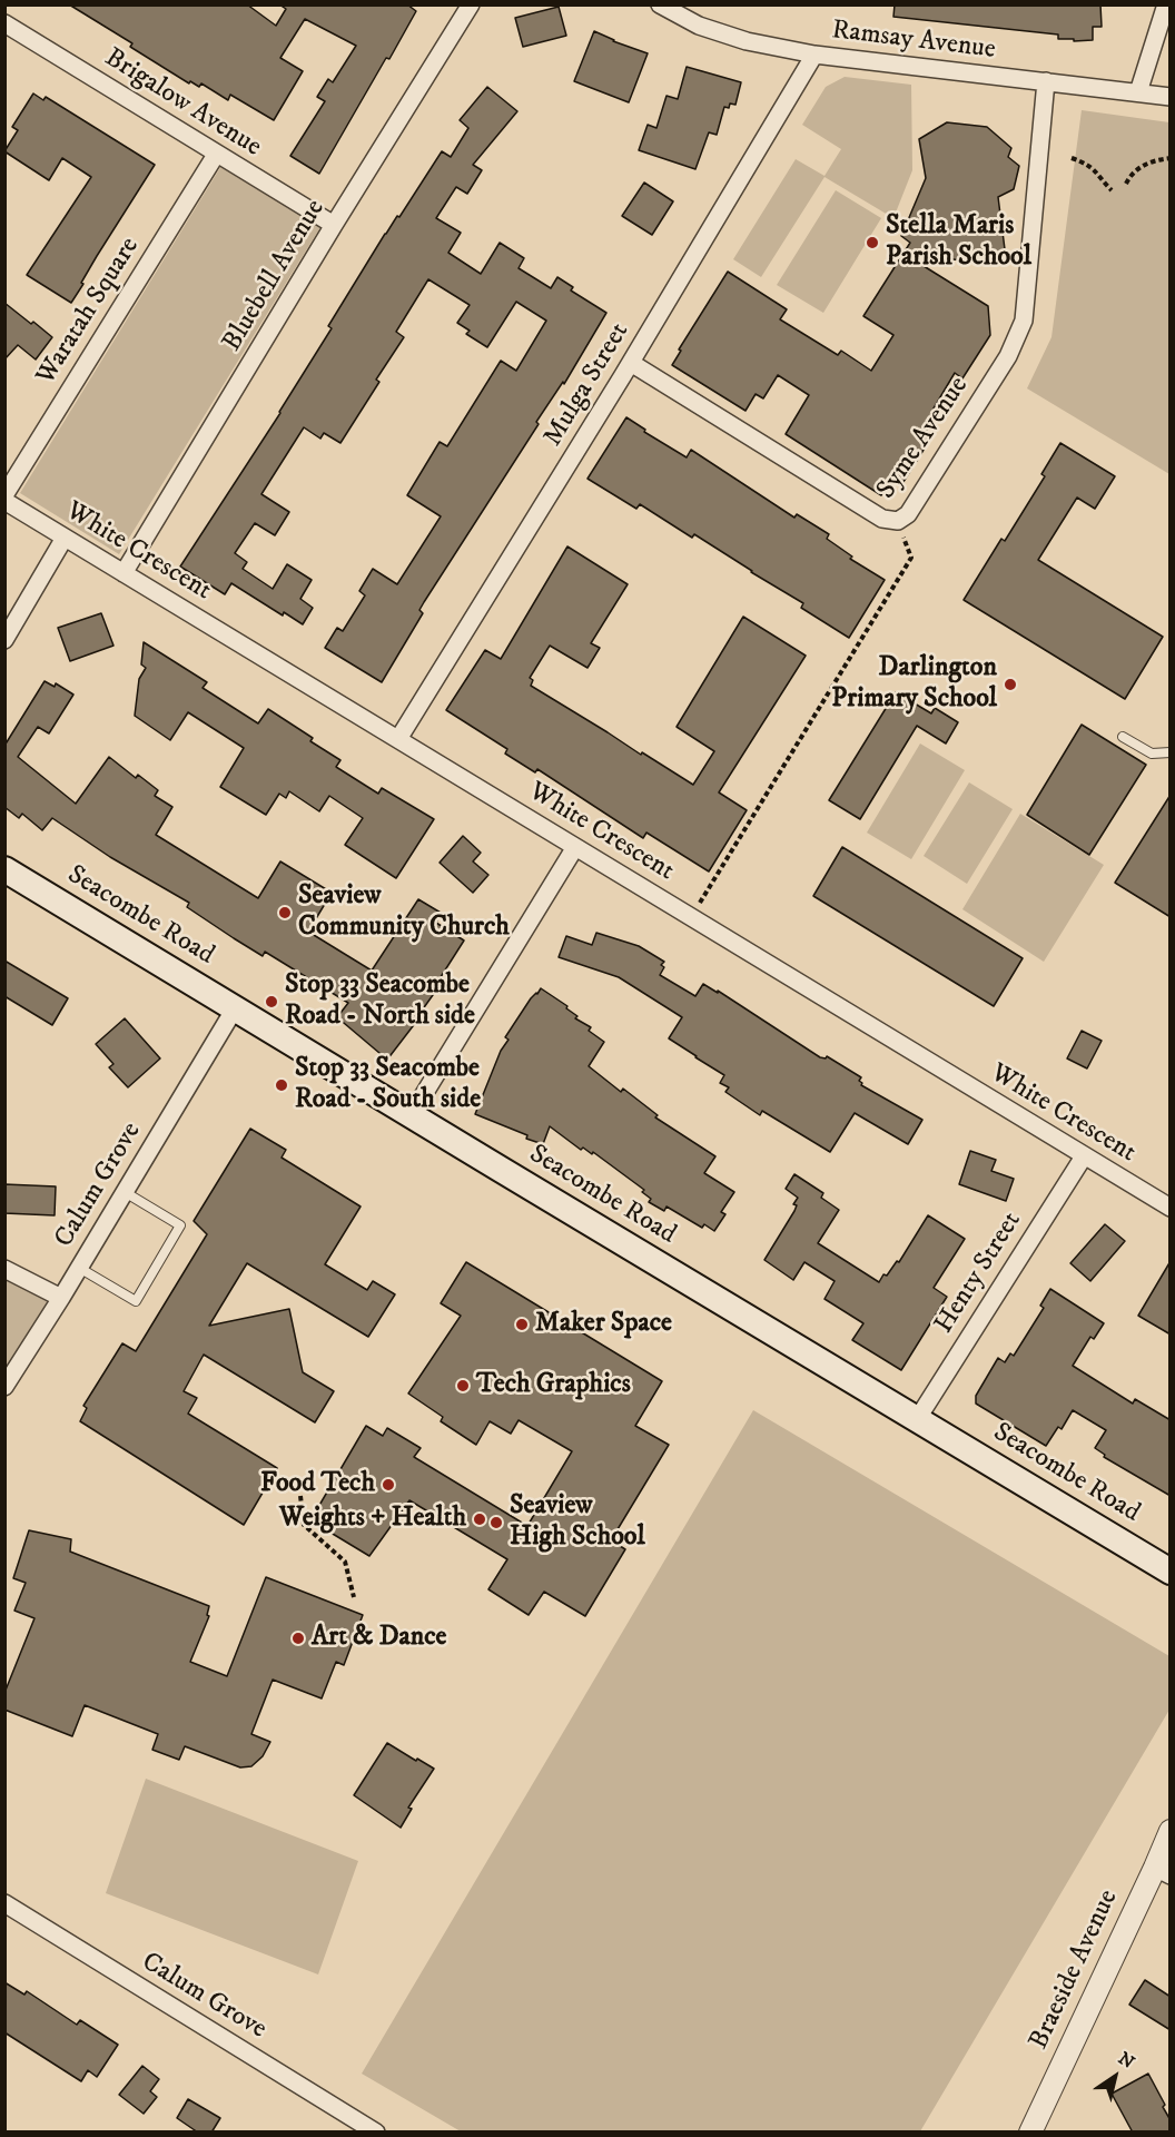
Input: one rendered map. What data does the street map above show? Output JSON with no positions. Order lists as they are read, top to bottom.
{
  "streets": {
    "main road": ["Seacombe Road"],
    "street": [
      "Ramsay Avenue",
      "Brigalow Avenue",
      "Bluebell Avenue",
      "Waratah Square",
      "Mulga Street",
      "Syme Avenue",
      "White Crescent",
      "Calum Grove",
      "Henty Street",
      "Braeside Avenue"
    ]
  },
  "crossings": [
    ["Ramsay Avenue", "Mulga Street"],
    ["Ramsay Avenue", "Syme Avenue"],
    ["Brigalow Avenue", "Bluebell Avenue"],
    ["Brigalow Avenue", "Waratah Square"],
    ["Bluebell Avenue", "White Crescent"],
    ["Mulga Street", "Syme Avenue"],
    ["Mulga Street", "White Crescent"],
    ["White Crescent", "Henty Street"],
    ["Seacombe Road", "Calum Grove"],
    ["Seacombe Road", "Henty Street"]
  ],
  "places": [
    "Stella Maris Parish School",
    "Darlington Primary School",
    "Seaview Community Church",
    "Stop 33 Seacombe Road - North side",
    "Stop 33 Seacombe Road - South side",
    "Maker Space",
    "Tech Graphics",
    "Food Tech",
    "Weights + Health",
    "Seaview High School",
    "Art & Dance"
  ],
  "north": "top right"
}
